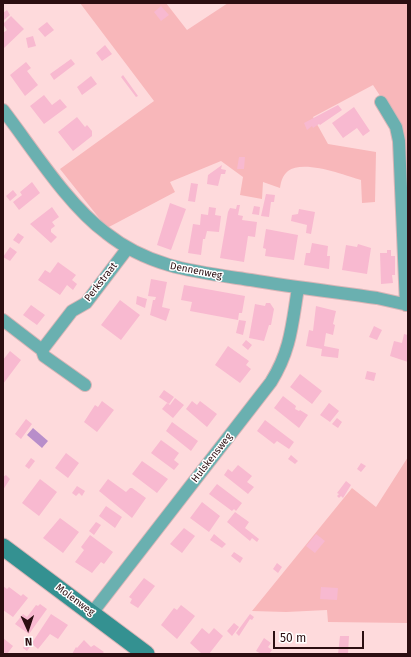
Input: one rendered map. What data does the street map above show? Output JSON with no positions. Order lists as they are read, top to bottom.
{
  "streets": {
    "street": [
      "Dennenweg",
      "Perkstraat",
      "Hulskensweg",
      "Molenweg"
    ]
  },
  "crossings": [
    ["Dennenweg", "Perkstraat"],
    ["Dennenweg", "Hulskensweg"],
    ["Hulskensweg", "Molenweg"]
  ],
  "scale_bar": "50 m",
  "north": "bottom"
}
